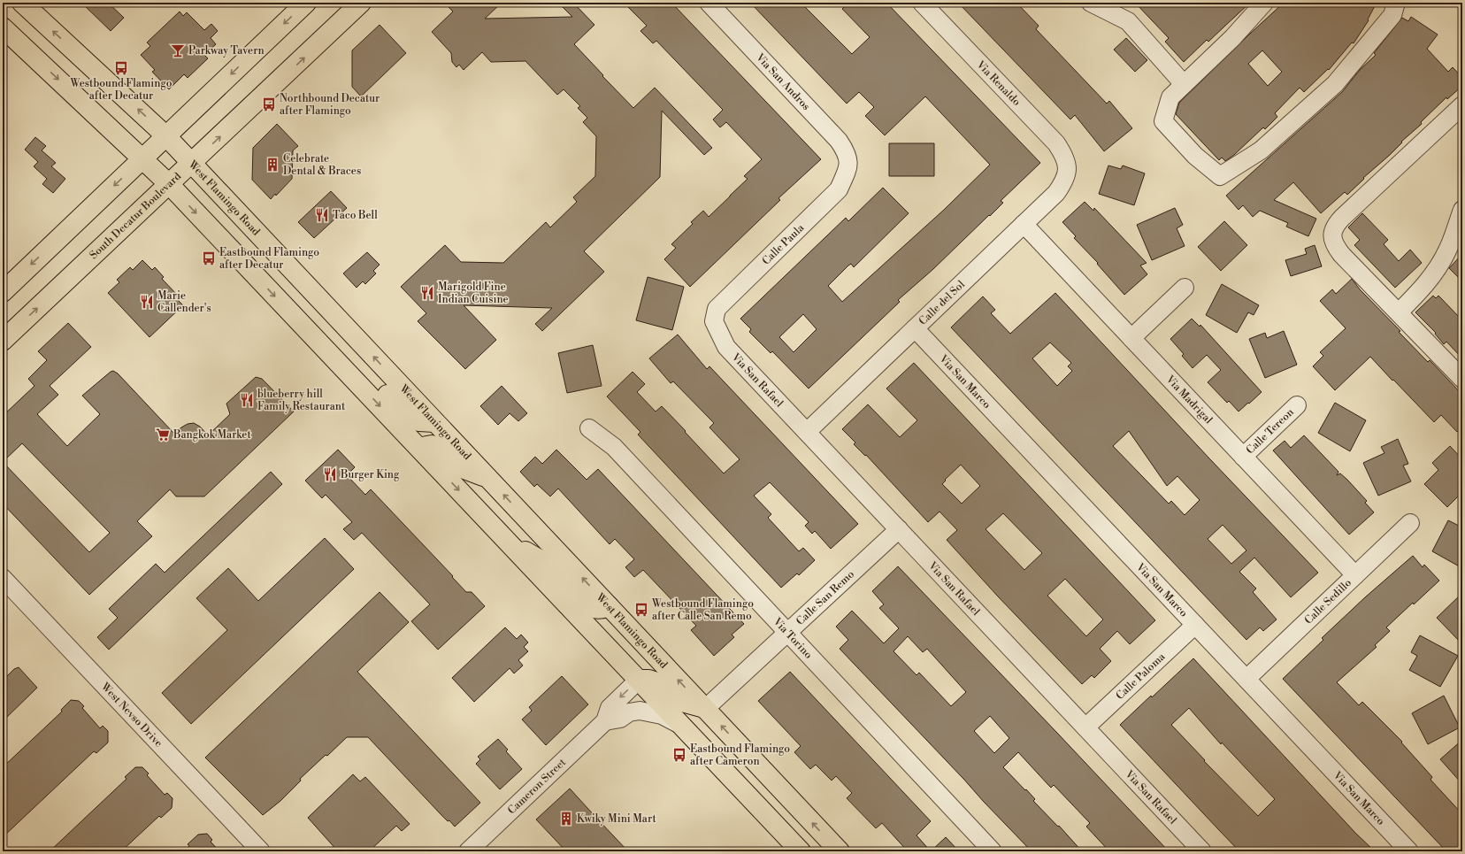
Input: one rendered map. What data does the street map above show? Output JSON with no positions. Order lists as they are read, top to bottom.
{
  "streets": {
    "main road": ["West Flamingo Road", "South Decatur Boulevard"],
    "street": [
      "Via San Andros",
      "Via Renaldo",
      "Calle Paula",
      "Calle del Sol",
      "Via San Rafael",
      "Via San Marco",
      "Via Madrigal",
      "Calle Tereon",
      "Calle San Remo",
      "Calle Sedillo",
      "Via Torino",
      "Calle Paloma",
      "West Nevso Drive",
      "Cameron Street"
    ]
  },
  "crossings": [
    ["Via San Andros", "Calle Paula"],
    ["Via Renaldo", "Calle del Sol"],
    ["West Flamingo Road", "South Decatur Boulevard"],
    ["West Flamingo Road", "Calle San Remo"],
    ["Calle Paula", "Via San Rafael"],
    ["Calle del Sol", "Via San Rafael"],
    ["Calle del Sol", "Via San Marco"],
    ["Calle del Sol", "Via Madrigal"],
    ["Via San Rafael", "Calle San Remo"],
    ["Via San Rafael", "Calle Paloma"],
    ["Via San Marco", "Calle Sedillo"],
    ["Via San Marco", "Calle Paloma"],
    ["Via Madrigal", "Calle Tereon"],
    ["Via Madrigal", "Calle Sedillo"],
    ["Calle San Remo", "Via Torino"]
  ],
  "places": {
    "bar": ["Parkway Tavern"],
    "bus stop": [
      "Westbound Flamingo after Decatur",
      "Northbound Decatur after Flamingo",
      "Eastbound Flamingo after Decatur",
      "Westbound Flamingo after Calle San Remo",
      "Eastbound Flamingo after Cameron"
    ],
    "building": ["Celebrate Dental & Braces", "Kwiky Mini Mart"],
    "restaurant": [
      "Taco Bell",
      "Marigold Fine Indian Cuisine",
      "Marie Callender's",
      "blueberry hill Family Restaurant",
      "Burger King"
    ],
    "supermarket": ["Bangkok Market"]
  }
}
